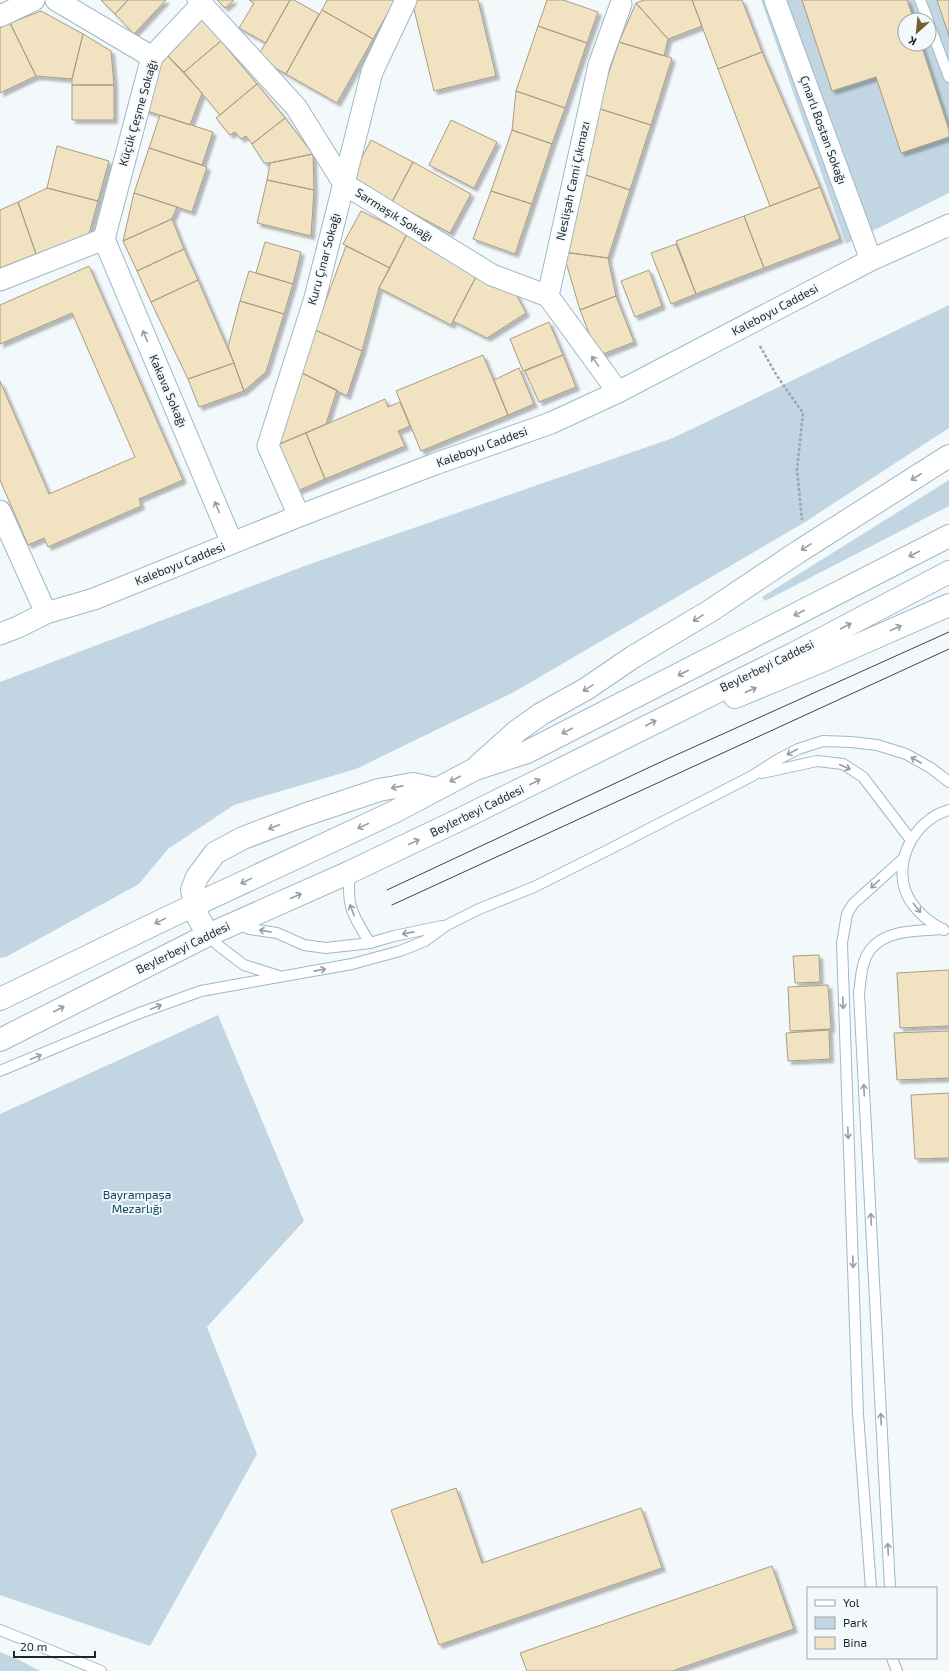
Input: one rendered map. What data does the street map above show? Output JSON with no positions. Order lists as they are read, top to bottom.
{
  "streets": {
    "main road": ["Beylerbeyi Caddesi"],
    "street": [
      "Küçük Çeşme Sokağı",
      "Çınarlı Bostan Sokağı",
      "Neslişah Cami Çıkmazı",
      "Sarmaşık Sokağı",
      "Kuru Çınar Sokağı",
      "Kaleboyu Caddesi",
      "Kakava Sokağı"
    ]
  },
  "crossings": [
    ["Küçük Çeşme Sokağı", "Sarmaşık Sokağı"],
    ["Küçük Çeşme Sokağı", "Kakava Sokağı"],
    ["Çınarlı Bostan Sokağı", "Kaleboyu Caddesi"],
    ["Neslişah Cami Çıkmazı", "Sarmaşık Sokağı"],
    ["Sarmaşık Sokağı", "Kuru Çınar Sokağı"],
    ["Kuru Çınar Sokağı", "Kaleboyu Caddesi"],
    ["Kaleboyu Caddesi", "Kakava Sokağı"]
  ],
  "one_way": ["Kakava Sokağı"],
  "parks": ["Bayrampaşa Mezarlığı"],
  "legend": ["Yol", "Park", "Bina"],
  "scale_bar": "20 m",
  "north": "bottom left"
}
